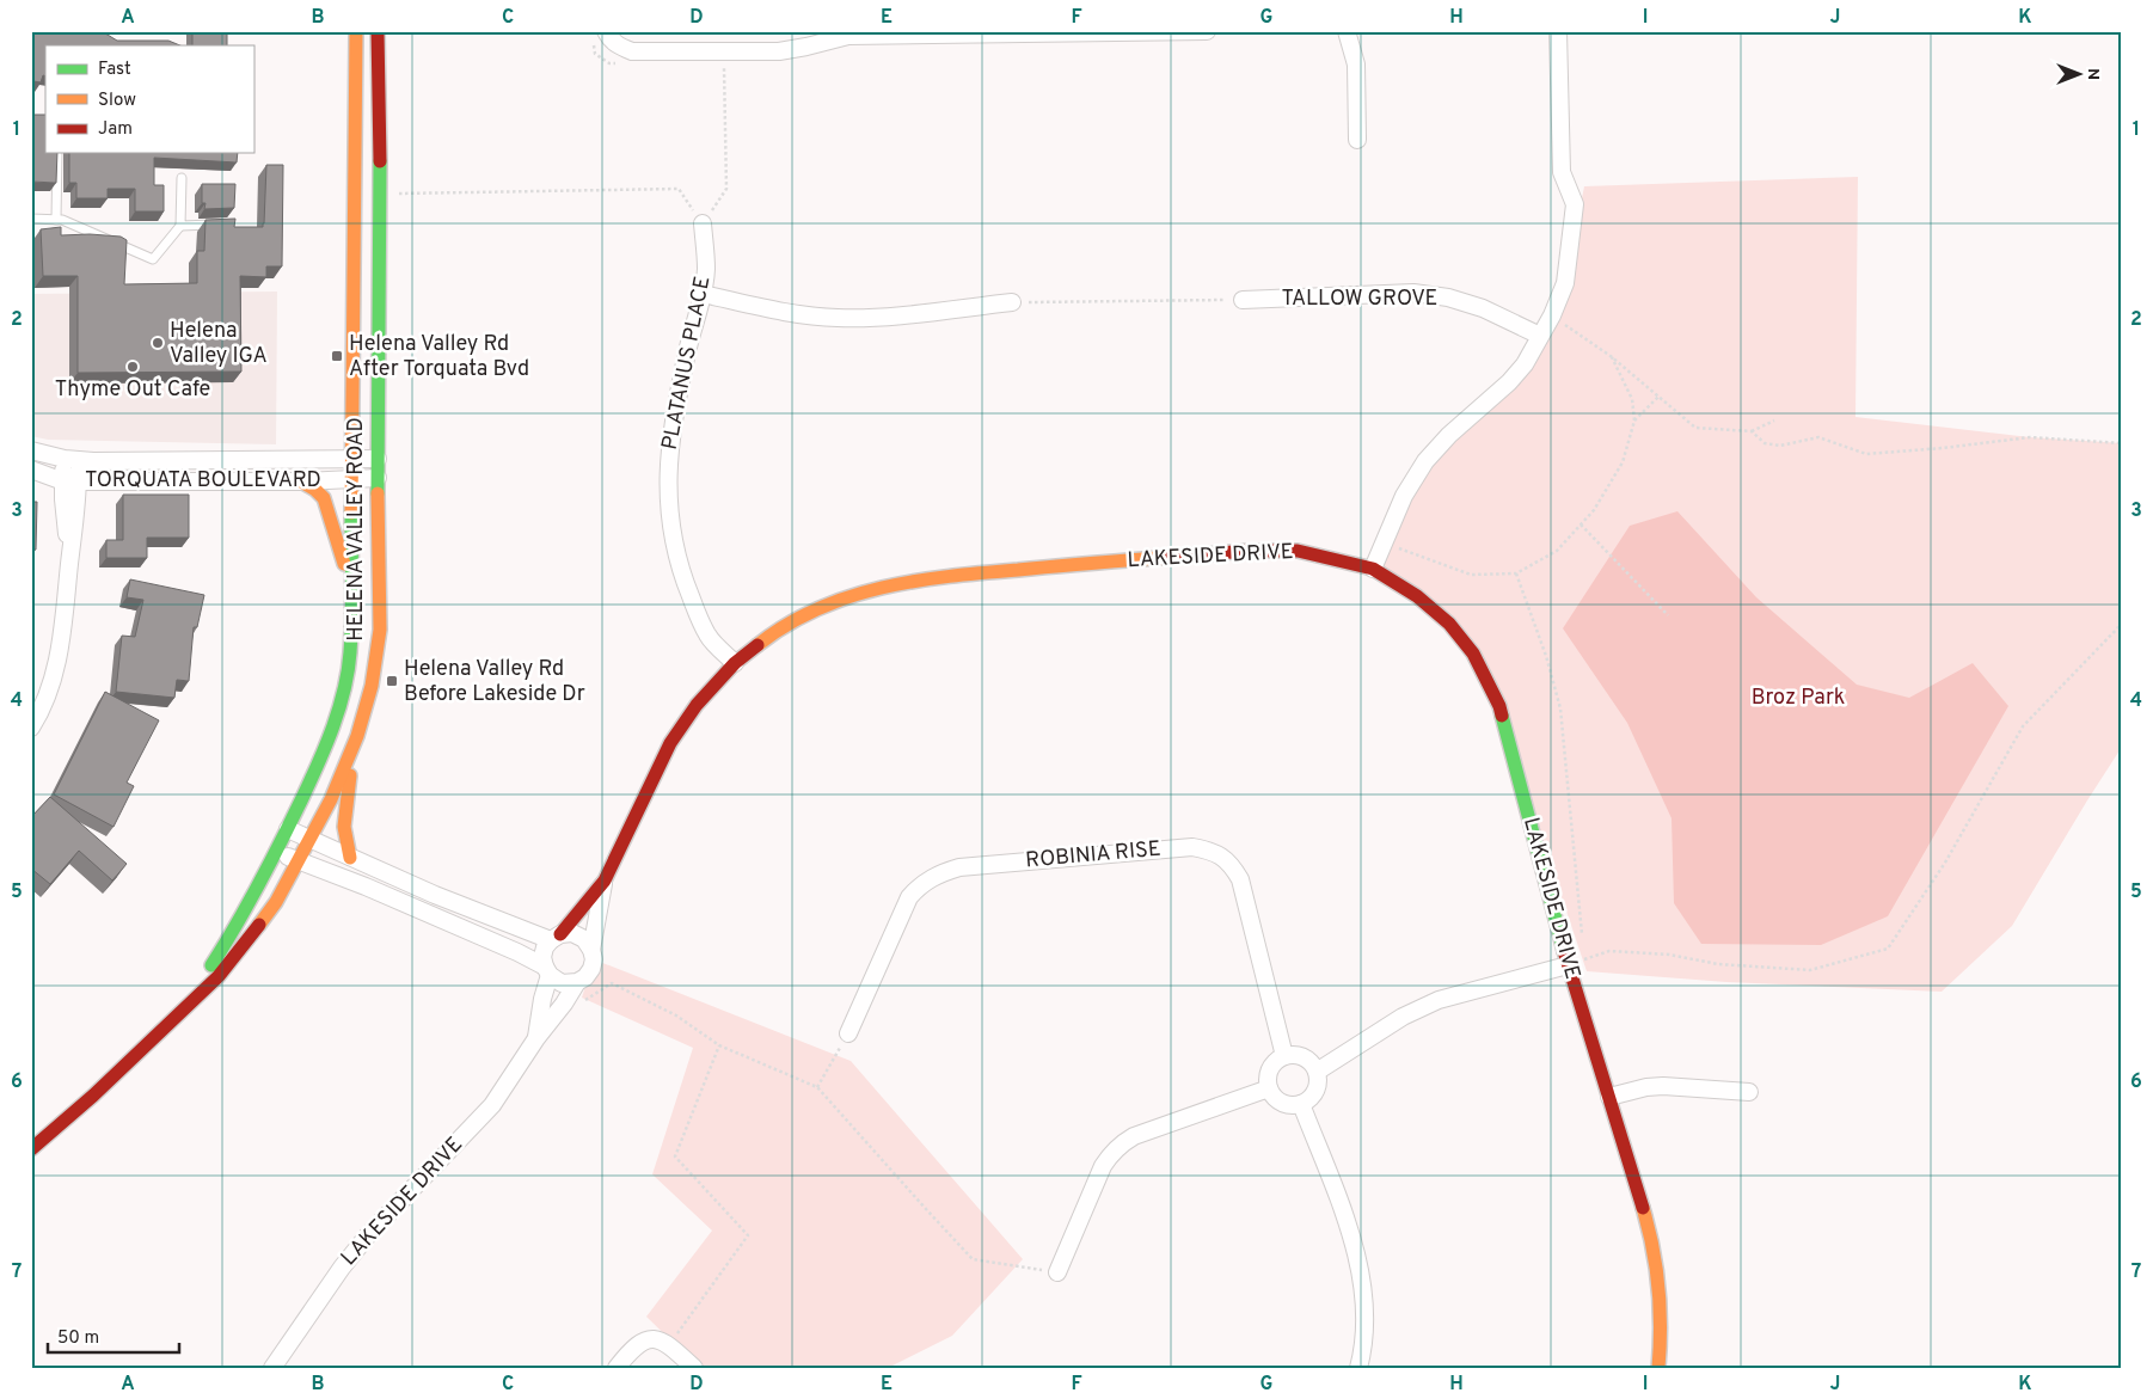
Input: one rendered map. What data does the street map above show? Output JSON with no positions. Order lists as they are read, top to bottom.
{
  "streets": {
    "street": [
      "TALLOW GROVE",
      "PLATANUS PLACE",
      "TORQUATA BOULEVARD",
      "HELENA VALLEY ROAD",
      "LAKESIDE DRIVE",
      "ROBINIA RISE"
    ]
  },
  "crossings": [
    ["PLATANUS PLACE", "LAKESIDE DRIVE"],
    ["TORQUATA BOULEVARD", "HELENA VALLEY ROAD"]
  ],
  "parks": ["Broz Park"],
  "places": {
    "other": ["Helena Valley IGA", "Thyme Out Cafe"],
    "transit": ["Helena Valley Rd After Torquata Bvd", "Helena Valley Rd Before Lakeside Dr"]
  },
  "legend": ["Fast", "Slow", "Jam"],
  "scale_bar": "50 m",
  "north": "right",
  "grid": {
    "columns": [
      "A",
      "B",
      "C",
      "D",
      "E",
      "F",
      "G",
      "H",
      "I",
      "J",
      "K"
    ],
    "rows": [
      "1",
      "2",
      "3",
      "4",
      "5",
      "6",
      "7"
    ]
  }
}
